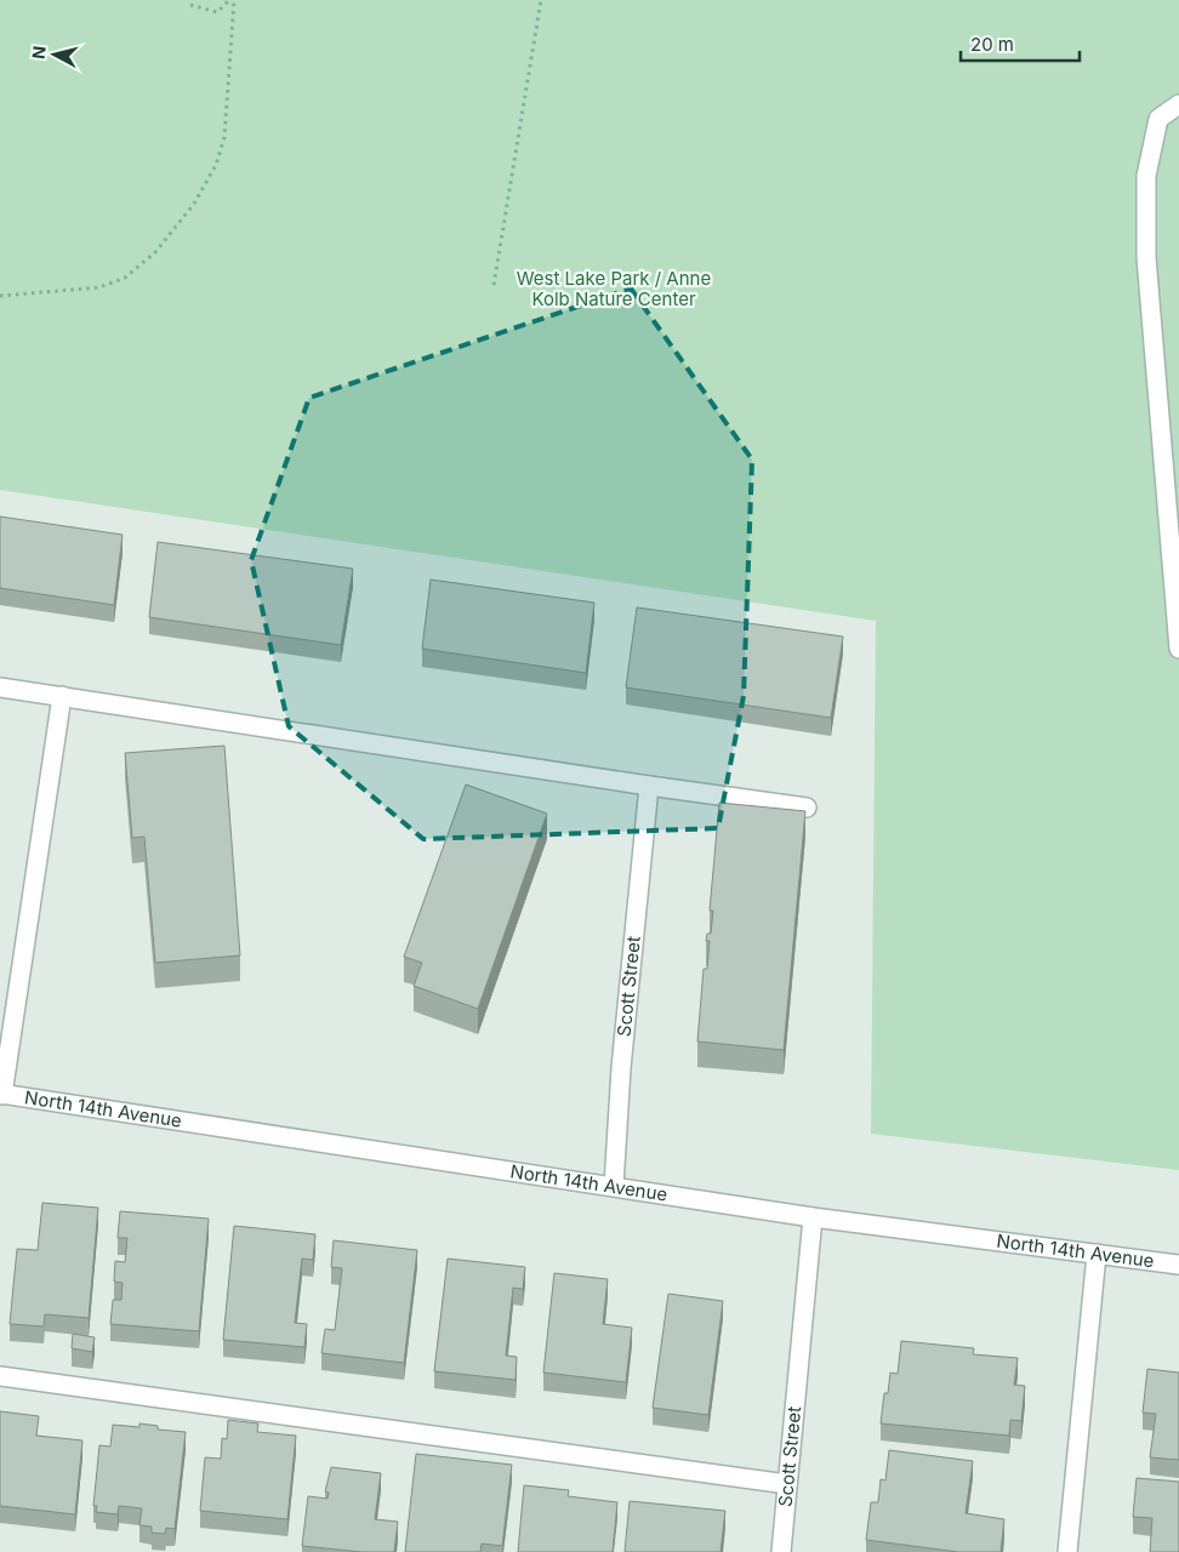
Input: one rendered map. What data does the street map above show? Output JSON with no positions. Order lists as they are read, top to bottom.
{
  "streets": {
    "street": ["Scott Street", "North 14th Avenue"]
  },
  "crossings": [
    ["Scott Street", "North 14th Avenue"]
  ],
  "parks": ["West Lake Park / Anne Kolb Nature Center"],
  "scale_bar": "20 m",
  "north": "left"
}
